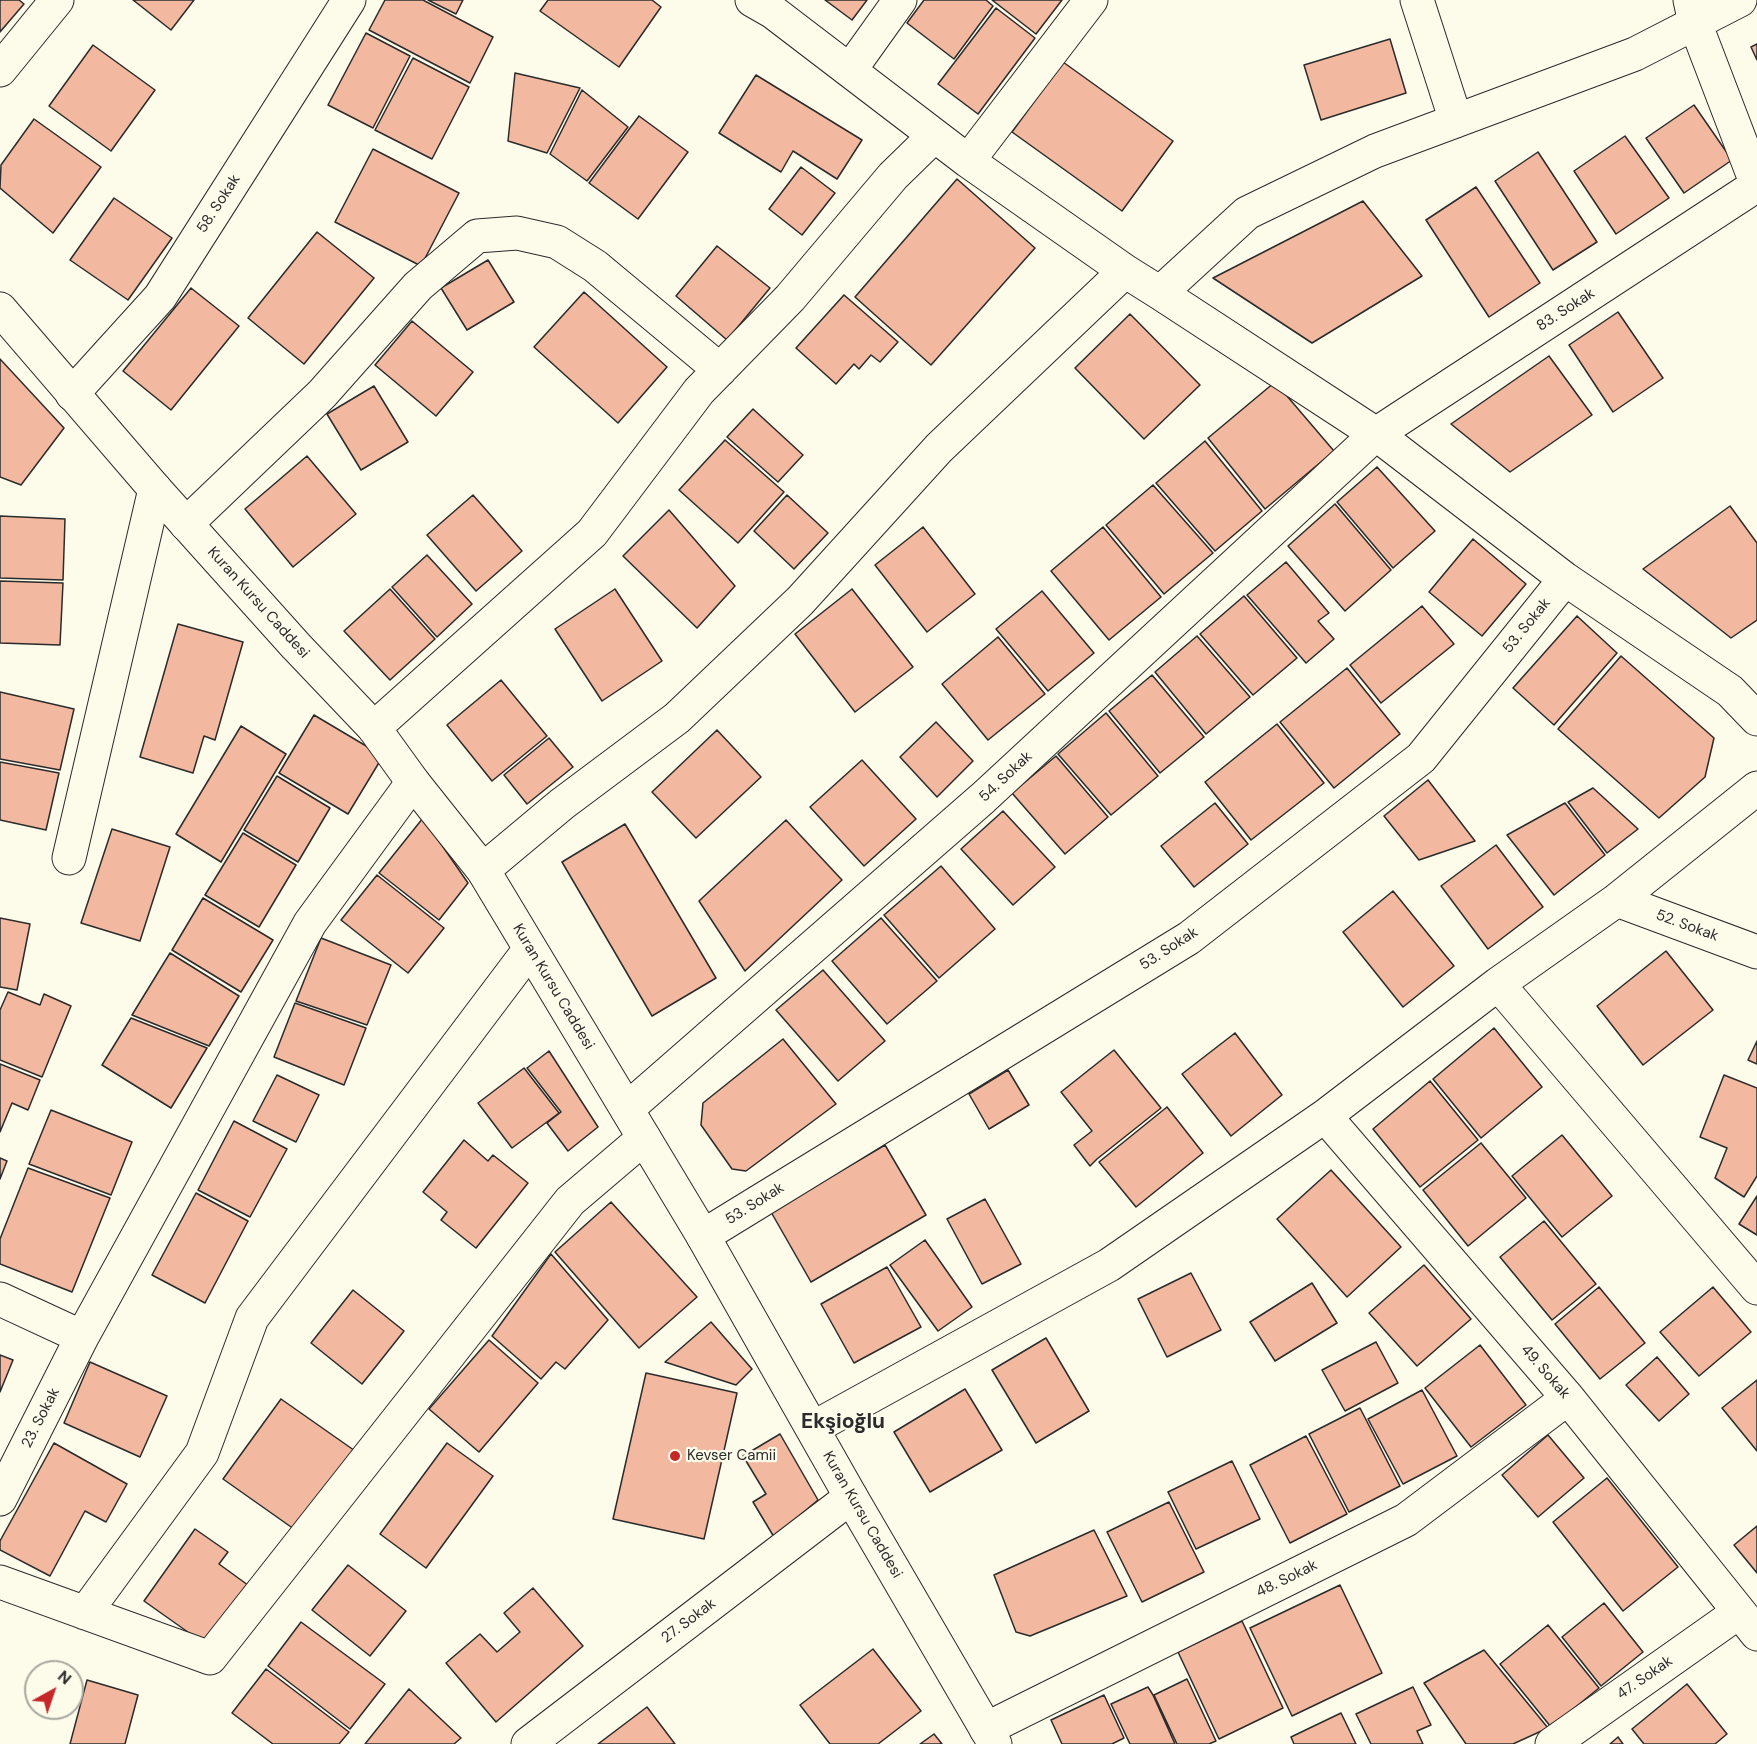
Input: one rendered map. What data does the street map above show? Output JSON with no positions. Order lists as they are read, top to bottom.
{
  "streets": {
    "street": [
      "58. Sokak",
      "83. Sokak",
      "Kuran Kursu Caddesi",
      "53. Sokak",
      "54. Sokak",
      "52. Sokak",
      "49. Sokak",
      "23. Sokak",
      "48. Sokak",
      "27. Sokak",
      "47. Sokak"
    ]
  },
  "crossings": [
    ["58. Sokak", "Kuran Kursu Caddesi"],
    ["83. Sokak", "54. Sokak"],
    ["Kuran Kursu Caddesi", "53. Sokak"],
    ["Kuran Kursu Caddesi", "54. Sokak"],
    ["Kuran Kursu Caddesi", "23. Sokak"],
    ["Kuran Kursu Caddesi", "48. Sokak"],
    ["Kuran Kursu Caddesi", "27. Sokak"],
    ["49. Sokak", "48. Sokak"],
    ["49. Sokak", "47. Sokak"]
  ],
  "districts": ["Ekşioğlu"],
  "places": ["Kevser Camii"],
  "north": "top right"
}
